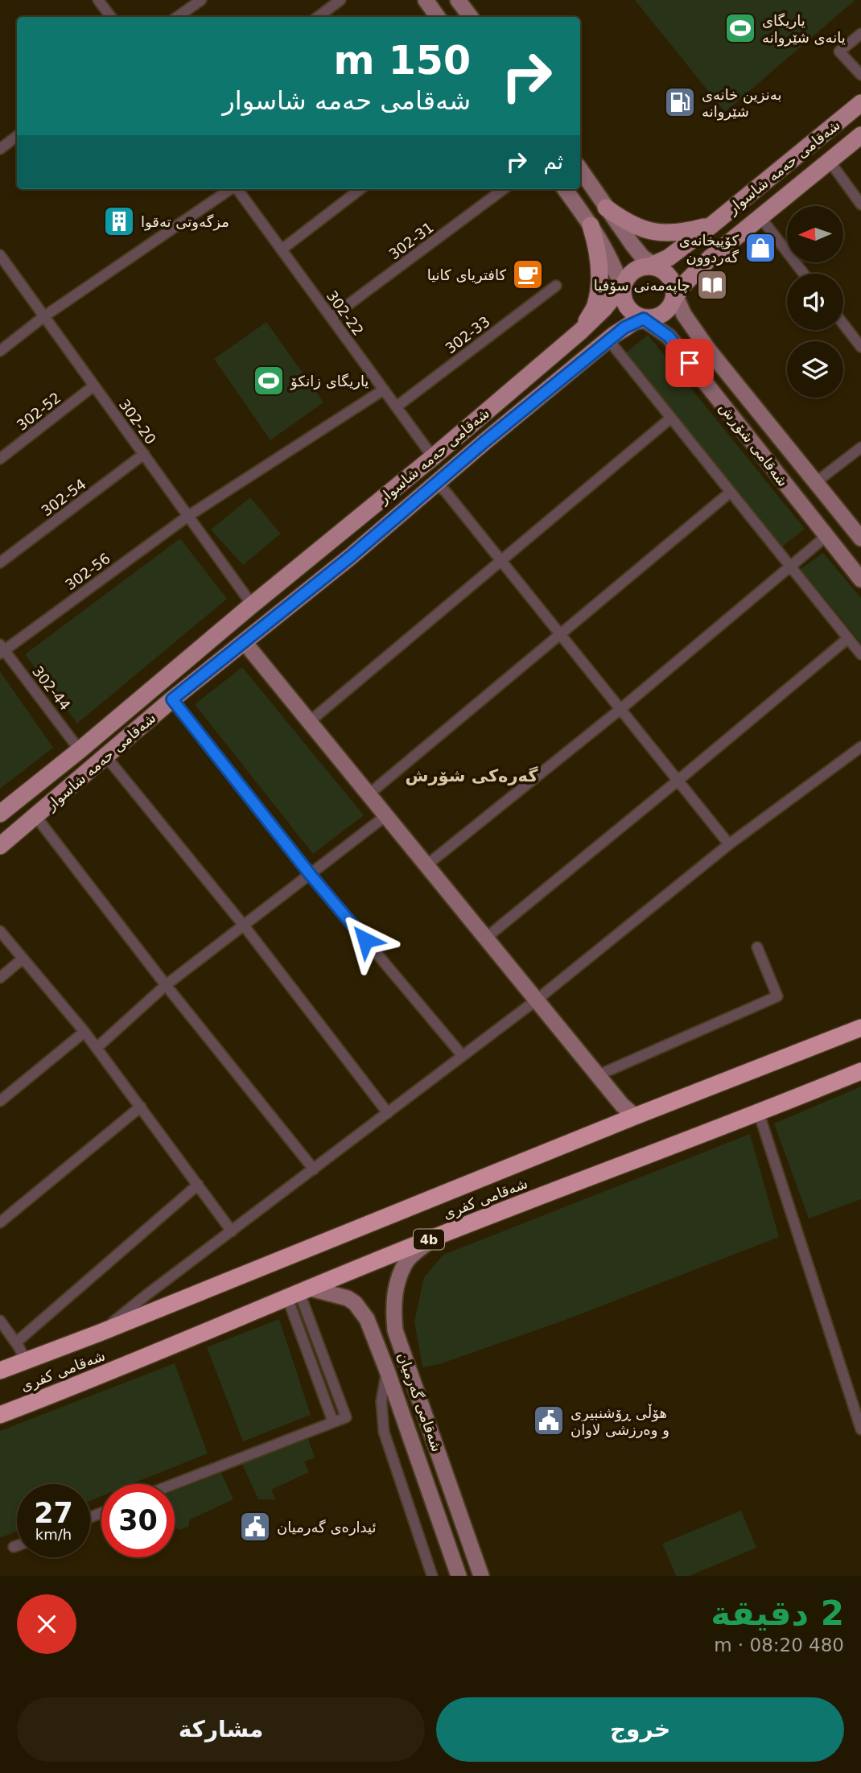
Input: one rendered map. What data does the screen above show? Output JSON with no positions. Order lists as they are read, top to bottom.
{
  "streets": {
    "highway": ["شەقامی کفری", "4b"],
    "main road": ["شەقامی حەمە شاسوار", "شەقامی شۆڕش", "شەقامی گەرمیان"],
    "street": [
      "302-31",
      "302-22",
      "302-33",
      "302-52",
      "302-20",
      "302-54",
      "302-56",
      "302-44"
    ]
  },
  "crossings": [
    ["شەقامی حەمە شاسوار", "302-22"],
    ["شەقامی حەمە شاسوار", "302-20"],
    ["شەقامی حەمە شاسوار", "شەقامی شۆڕش"],
    ["شەقامی حەمە شاسوار", "302-44"],
    ["302-31", "302-22"],
    ["302-22", "302-33"],
    ["302-22", "302-56"],
    ["302-52", "302-20"],
    ["302-20", "302-54"],
    ["302-20", "302-56"],
    ["302-56", "302-44"],
    ["شەقامی کفری", "شەقامی گەرمیان"]
  ],
  "districts": ["گەرەکی شۆرش"],
  "places": {
    "sports": ["یاریگای یانەی شێروانە", "یاریگای زانکۆ"],
    "fuel station": ["بەنزین خانەی شێروانە"],
    "building": ["مزگه‌وتی ته‌قوا"],
    "shop": ["کۆپیخانەی گەردوون"],
    "cafe": ["کافتریای کانیا"],
    "library": ["چاپەمەنی سۆفیا"],
    "public building": ["هۆڵی ڕۆشنبیری و وەرزشی لاوان", "ئیدارەی گەرمیان"]
  },
  "north": "left",
  "page": {
    "turn": ["150 m", "شەقامی حەمە شاسوار"],
    "then": "ثم",
    "speed": "27 km/h",
    "limit": "30",
    "heading": ["2 دقيقة", "480 m · 08:20"],
    "buttons": ["خروج", "مشاركة"]
  }
}
